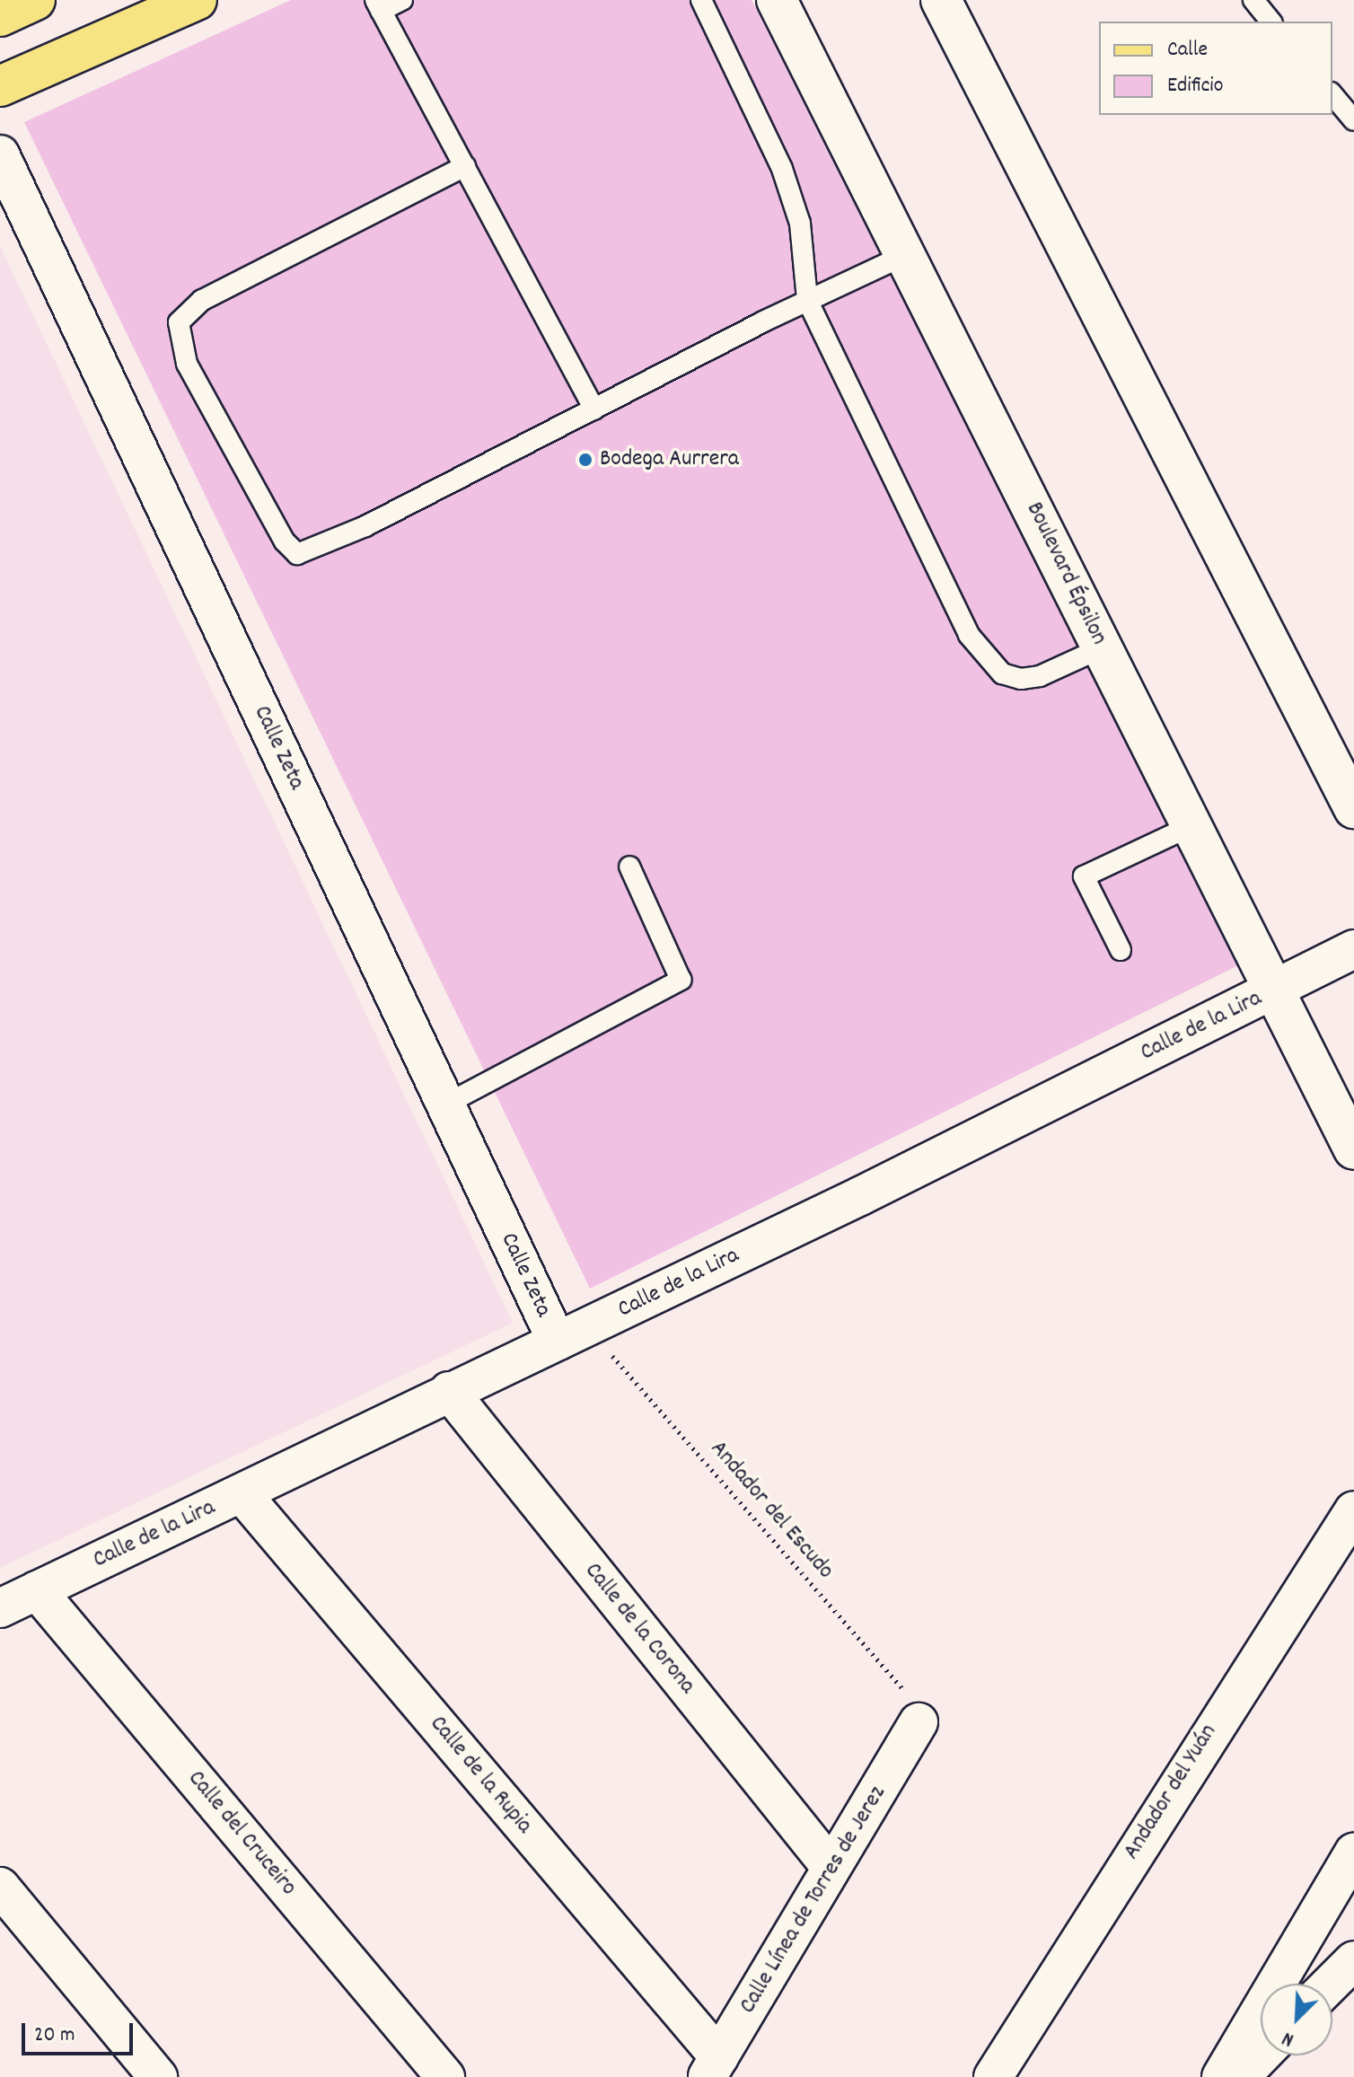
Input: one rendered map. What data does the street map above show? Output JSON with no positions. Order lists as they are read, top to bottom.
{
  "streets": {
    "street": [
      "Boulevard Épsilon",
      "Calle Zeta",
      "Calle de la Lira",
      "Calle de la Corona",
      "Calle de la Rupia",
      "Andador del Yuán",
      "Calle del Cruceiro",
      "Calle Línea de Torres de Jerez"
    ],
    "path": ["Andador del Escudo"]
  },
  "crossings": [
    ["Boulevard Épsilon", "Calle de la Lira"],
    ["Calle Zeta", "Calle de la Lira"],
    ["Calle Zeta", "Andador del Escudo"],
    ["Calle de la Lira", "Andador del Escudo"],
    ["Calle de la Lira", "Calle de la Corona"],
    ["Calle de la Lira", "Calle de la Rupia"],
    ["Calle de la Lira", "Calle del Cruceiro"],
    ["Andador del Escudo", "Calle Línea de Torres de Jerez"],
    ["Calle de la Corona", "Calle Línea de Torres de Jerez"],
    ["Calle de la Rupia", "Calle Línea de Torres de Jerez"]
  ],
  "places": ["Bodega Aurrera"],
  "legend": ["Calle", "Edificio"],
  "scale_bar": "20 m",
  "north": "bottom left"
}
